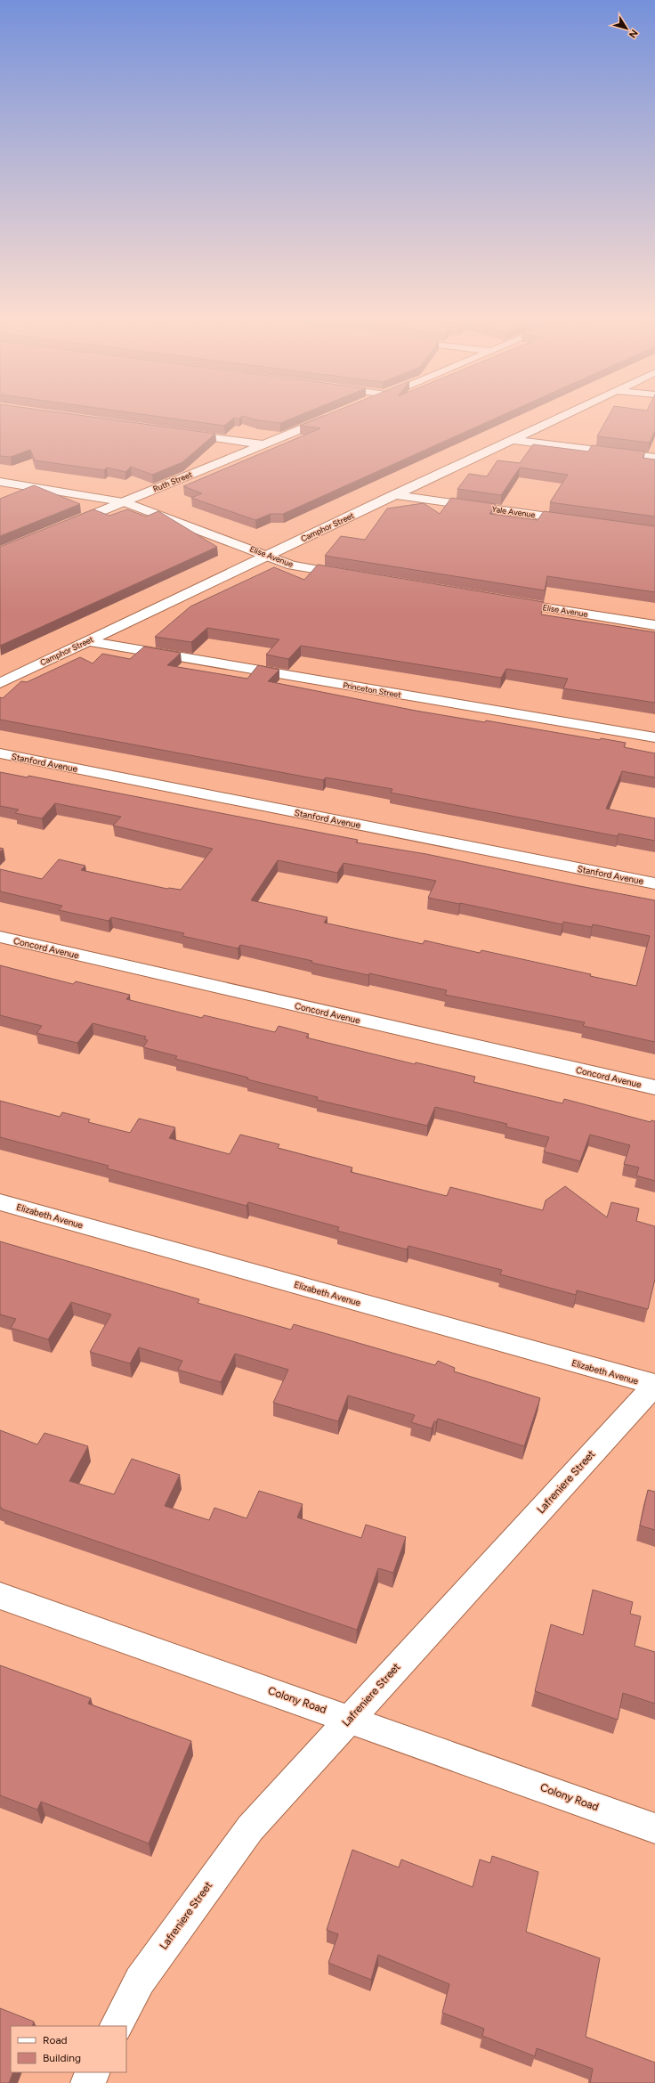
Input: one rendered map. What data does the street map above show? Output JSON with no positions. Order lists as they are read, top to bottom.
{
  "streets": {
    "street": [
      "Ruth Street",
      "Yale Avenue",
      "Camphor Street",
      "Elise Avenue",
      "Princeton Street",
      "Stanford Avenue",
      "Concord Avenue",
      "Elizabeth Avenue",
      "Lafreniere Street",
      "Colony Road"
    ]
  },
  "crossings": [
    ["Ruth Street", "Elise Avenue"],
    ["Yale Avenue", "Camphor Street"],
    ["Camphor Street", "Elise Avenue"],
    ["Camphor Street", "Princeton Street"],
    ["Elizabeth Avenue", "Lafreniere Street"],
    ["Lafreniere Street", "Colony Road"]
  ],
  "legend": ["Road", "Building"],
  "north": "bottom right"
}
